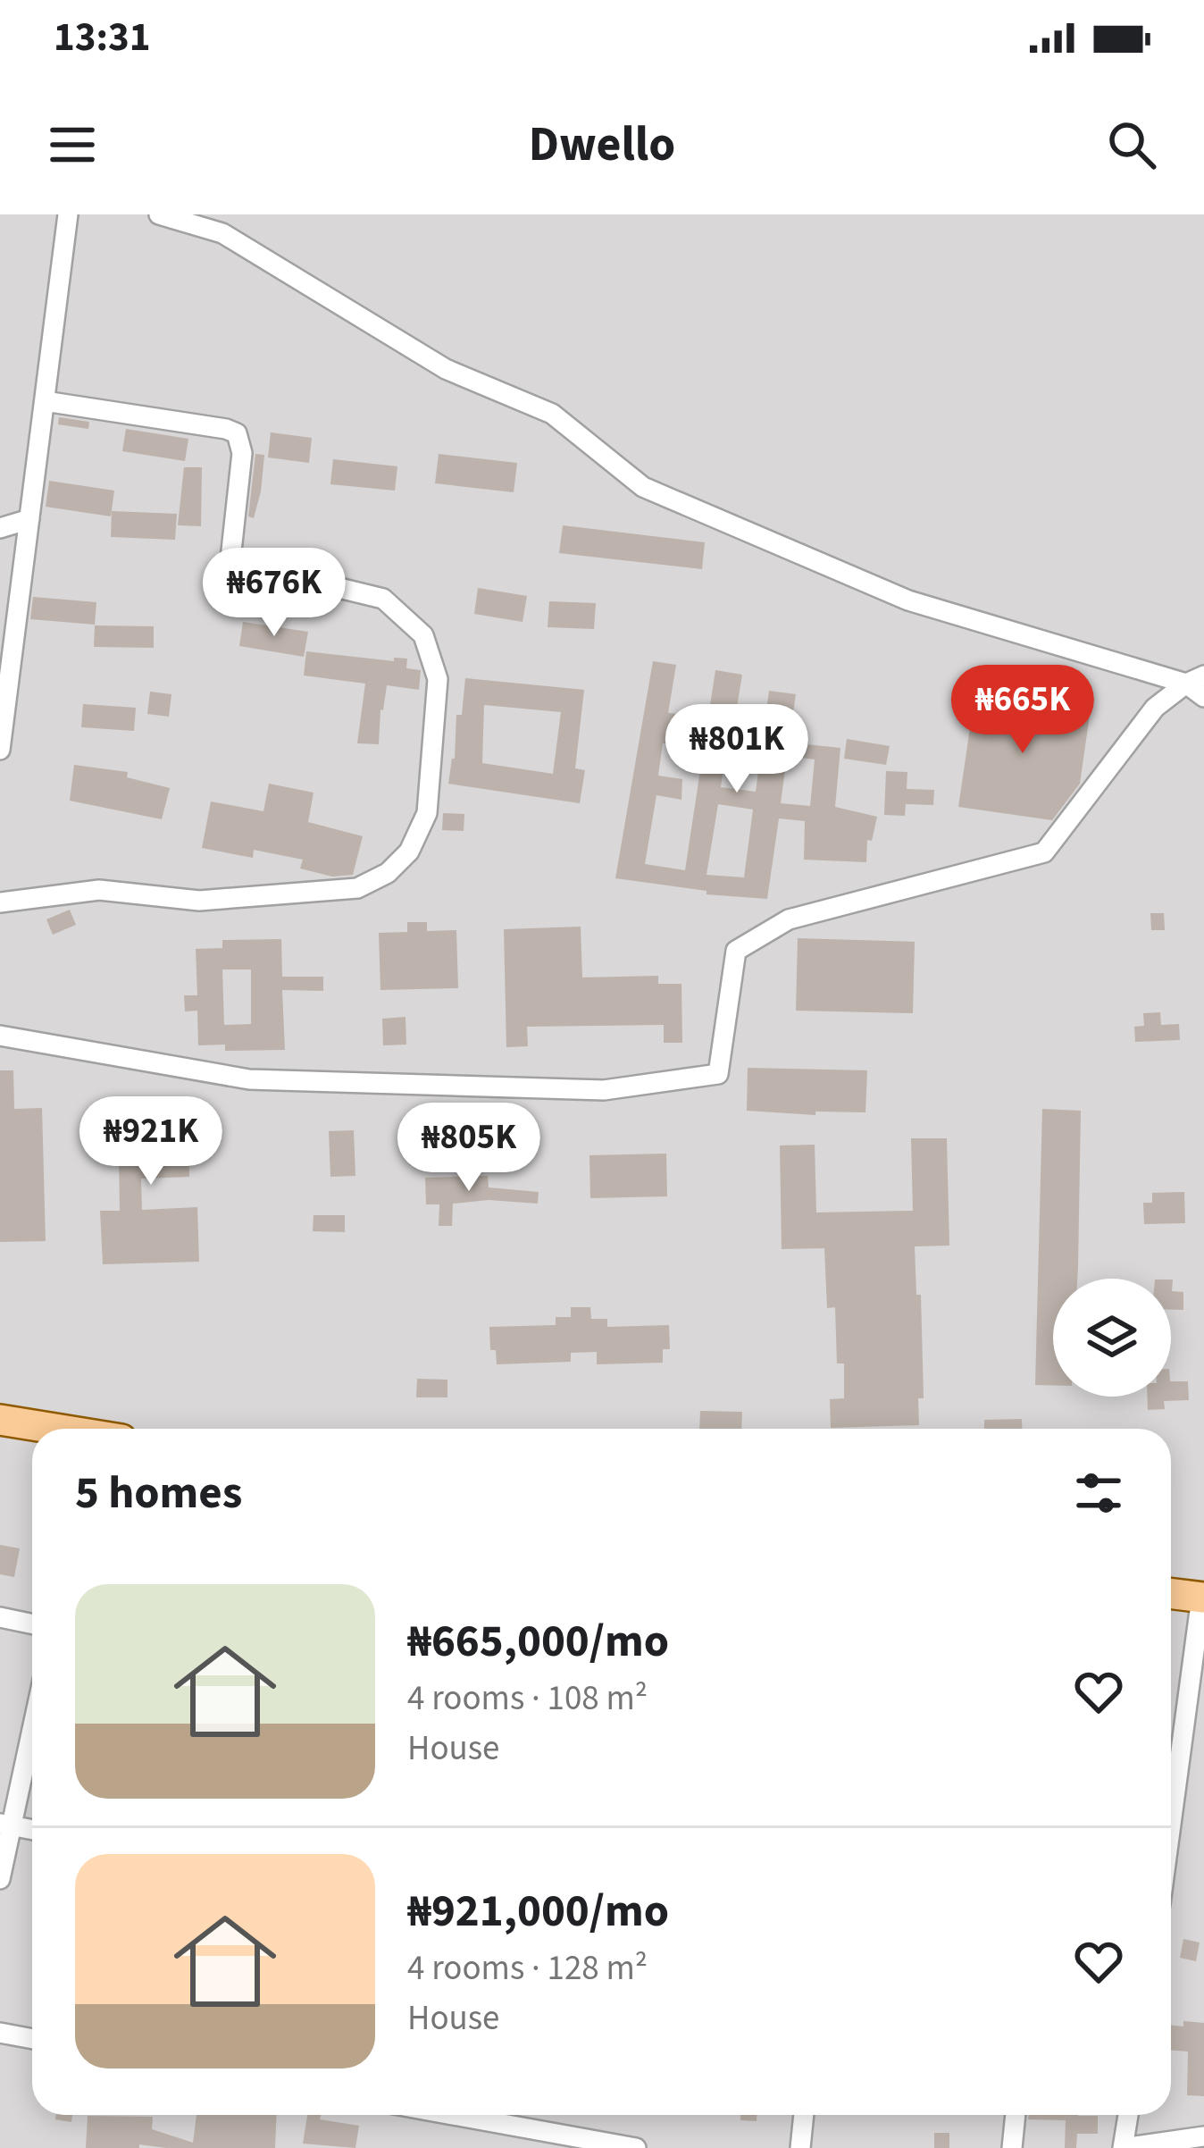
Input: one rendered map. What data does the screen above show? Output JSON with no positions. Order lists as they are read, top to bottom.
{
  "page": {
    "status": "13:31",
    "header": "Dwello",
    "price": [
      "₦676K",
      "₦665K",
      "₦801K",
      "₦921K",
      "₦805K"
    ],
    "heading": "5 homes",
    "list": [
      {
        "name": "₦665,000/mo",
        "note": "4 rooms · 108 m² · House"
      },
      {
        "name": "₦921,000/mo",
        "note": "4 rooms · 128 m² · House"
      }
    ]
  }
}
